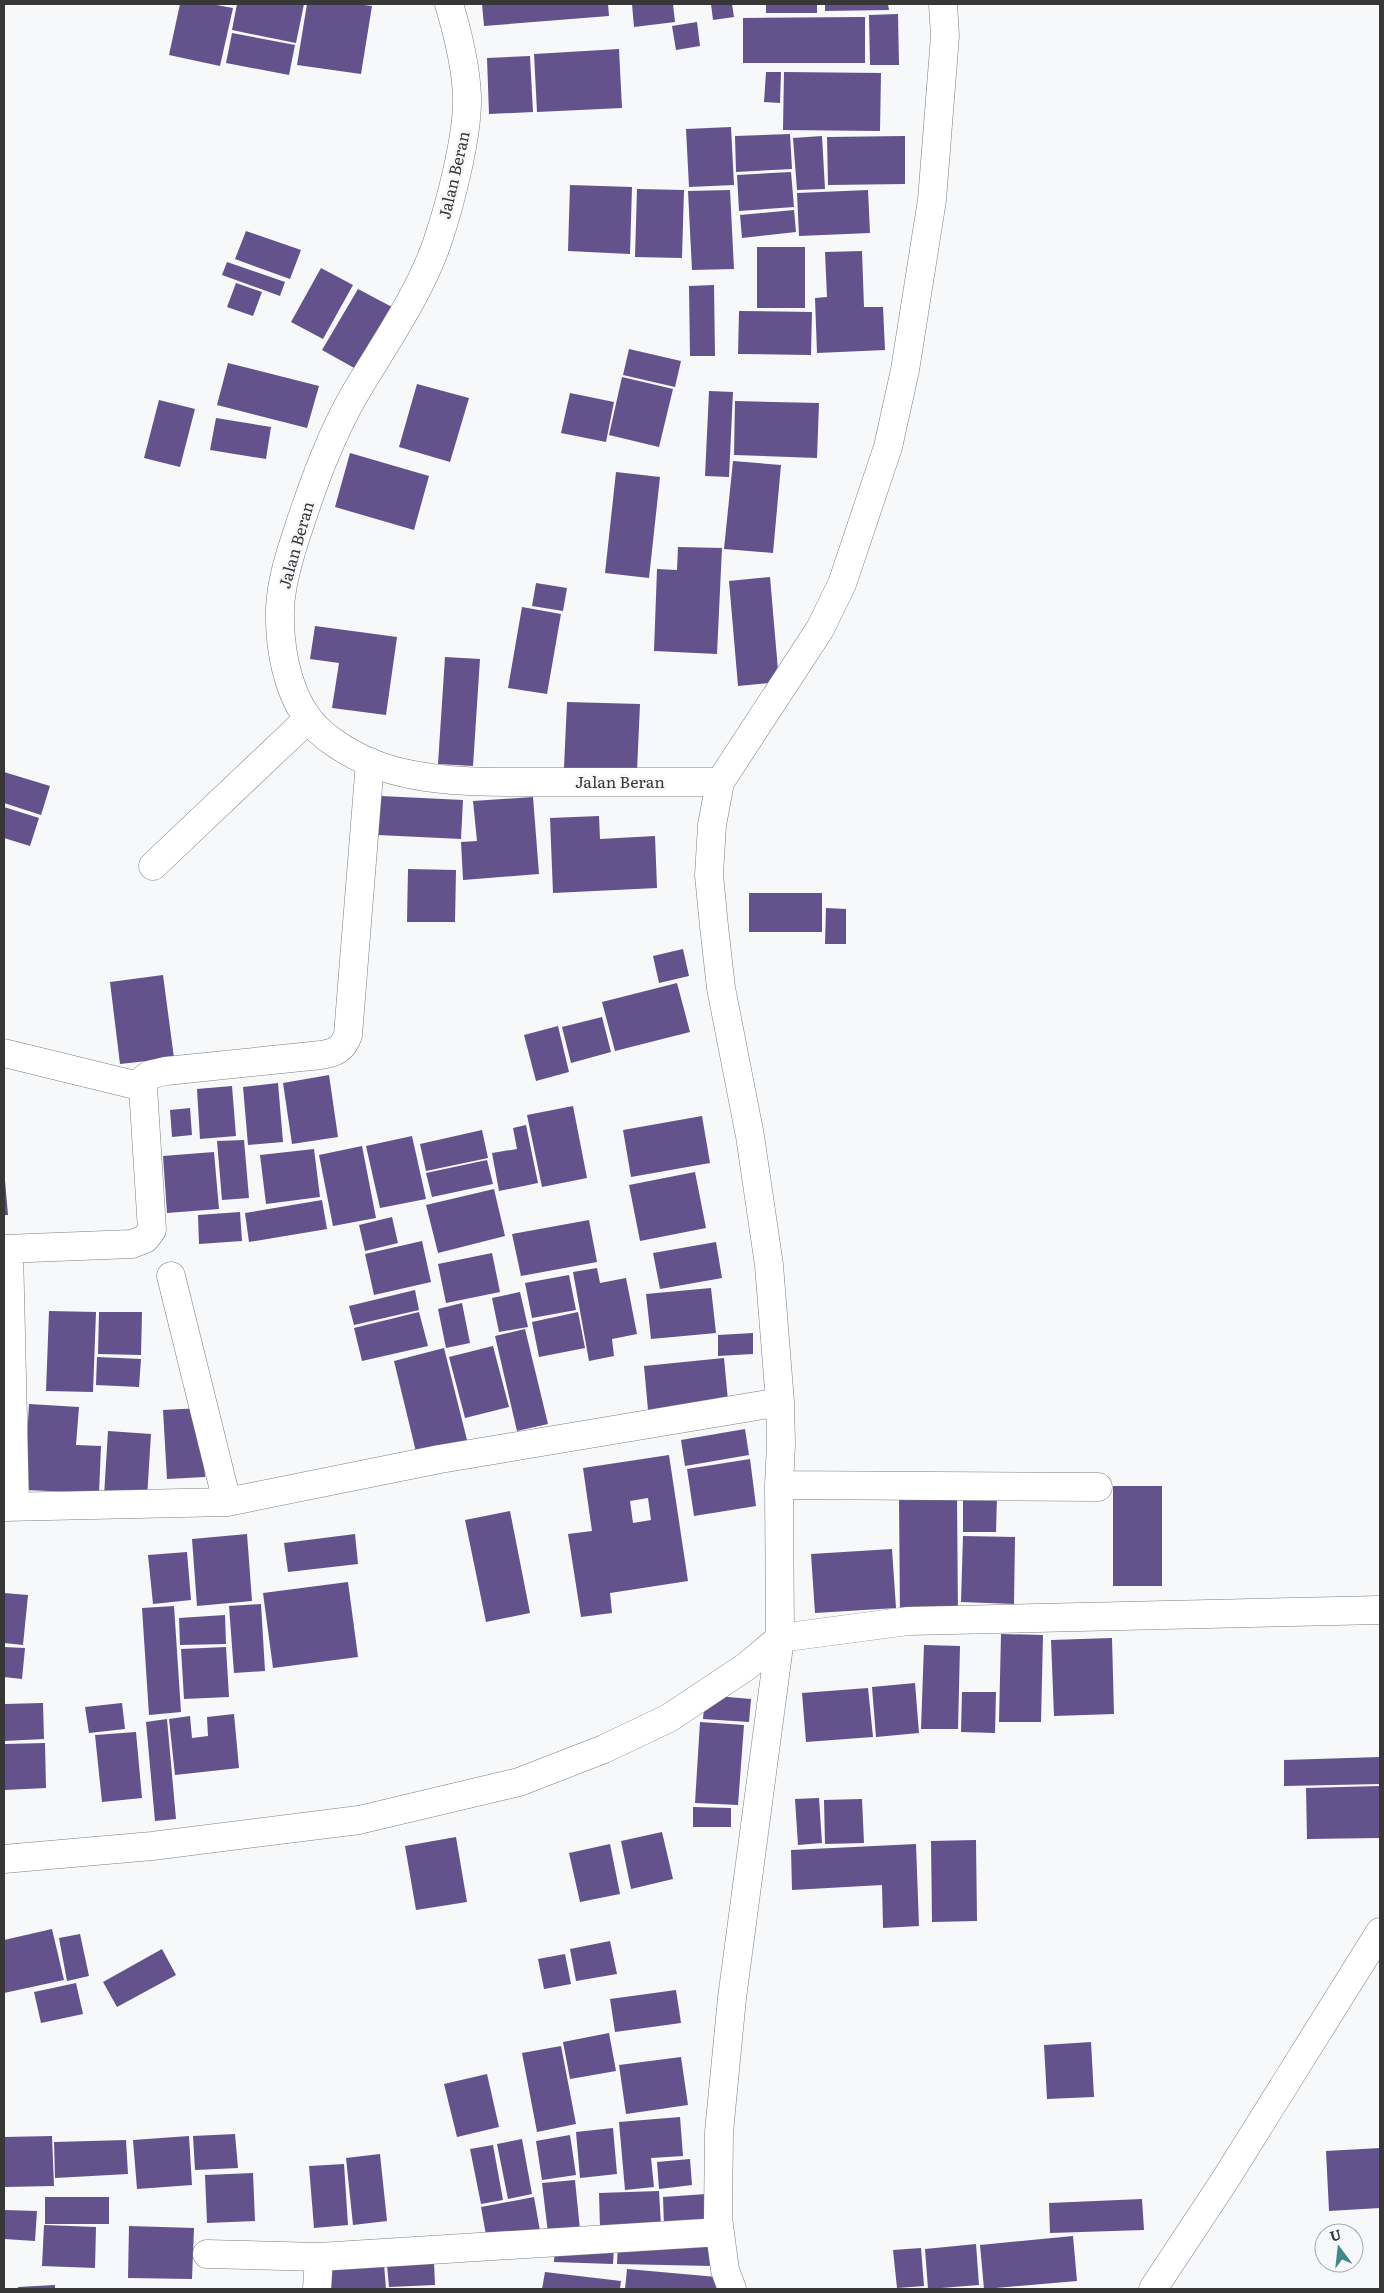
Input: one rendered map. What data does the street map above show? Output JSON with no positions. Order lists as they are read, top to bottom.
{
  "streets": {
    "street": ["Jalan Beran"]
  },
  "north": "top"
}
